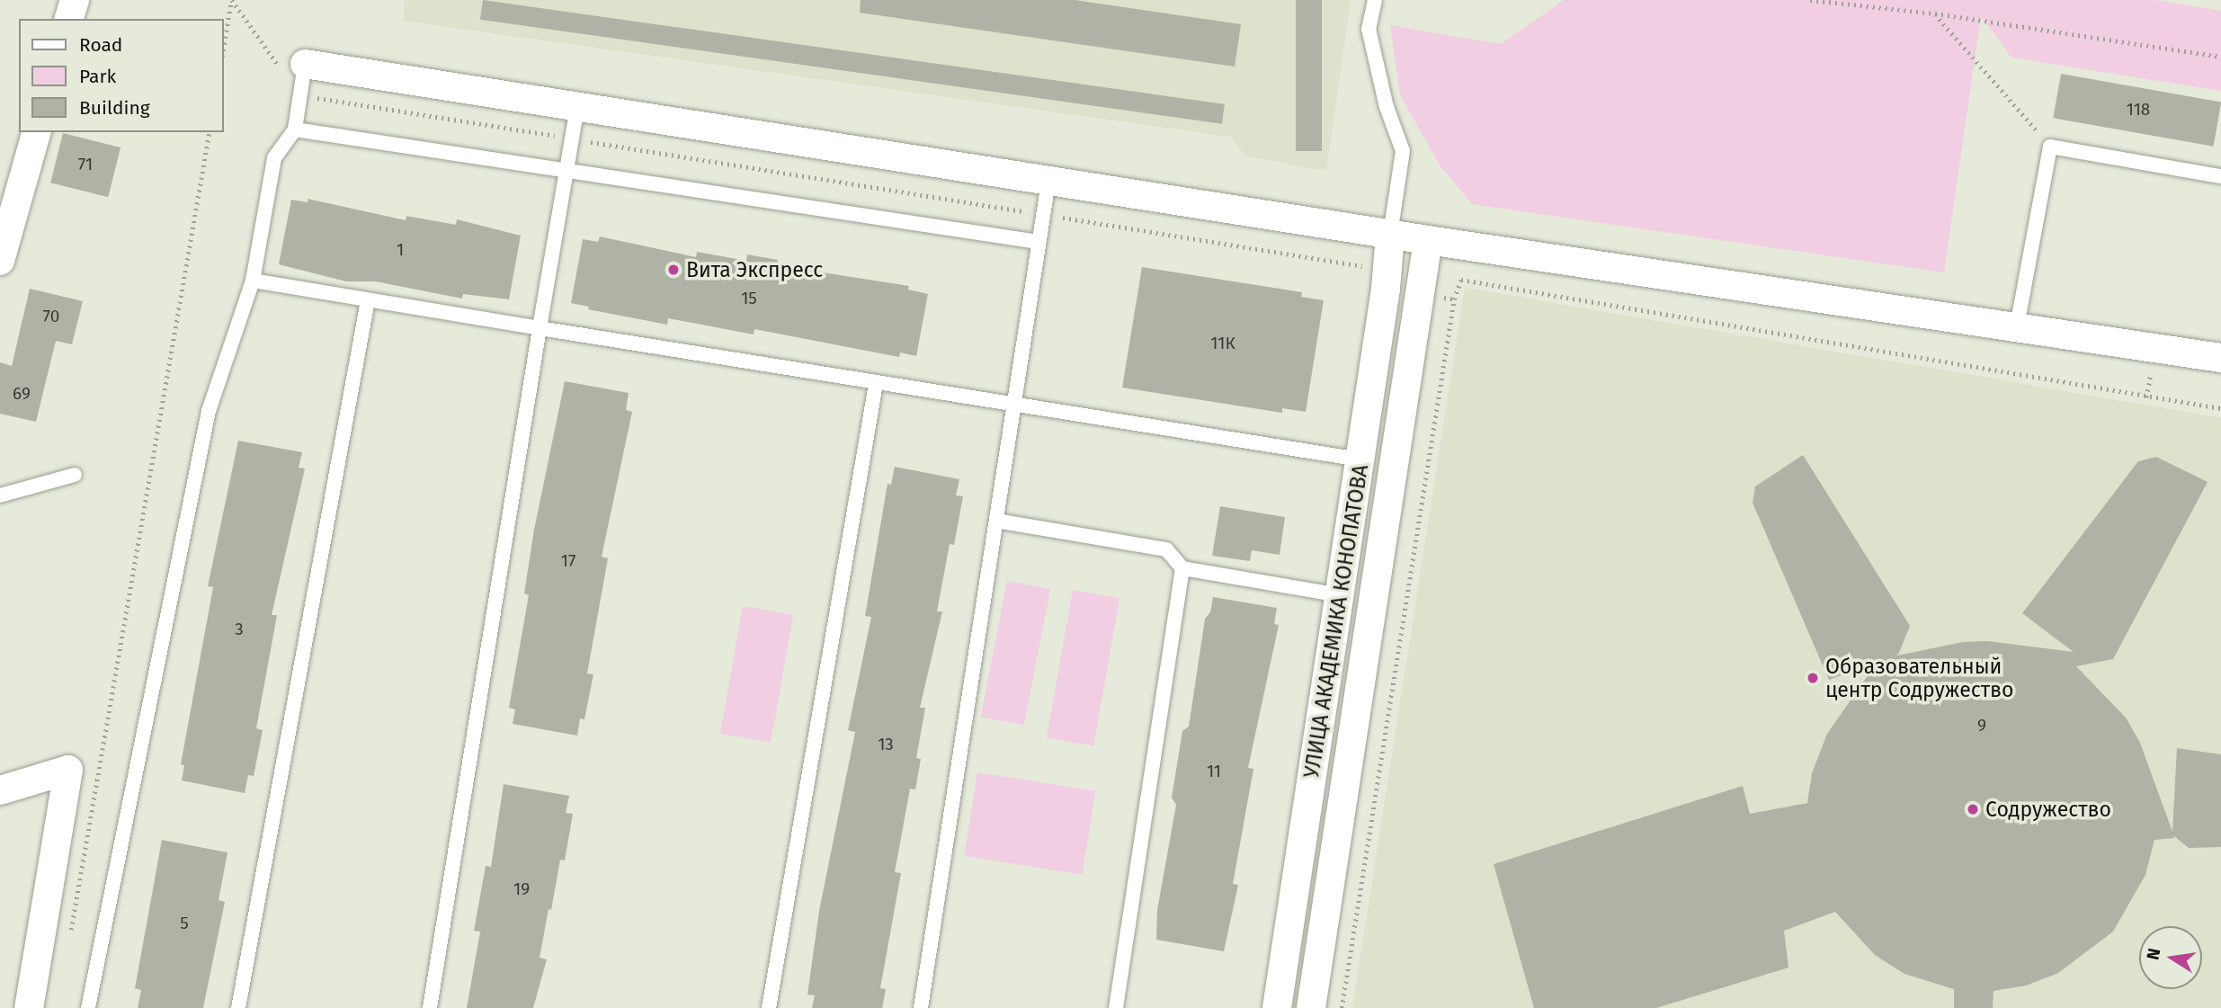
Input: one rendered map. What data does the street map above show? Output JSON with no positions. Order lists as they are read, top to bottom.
{
  "streets": {
    "street": ["УЛИЦА АКАДЕМИКА КОНОПАТОВА"]
  },
  "places": ["Вита Экспресс", "Образовательный центр Содружество", "Содружество"],
  "house_numbers": [
    "118",
    "71",
    "1",
    "15",
    "70",
    "11К",
    "69",
    "17",
    "3",
    "9",
    "13",
    "11",
    "19",
    "5"
  ],
  "legend": ["Road", "Park", "Building"],
  "north": "left"
}
